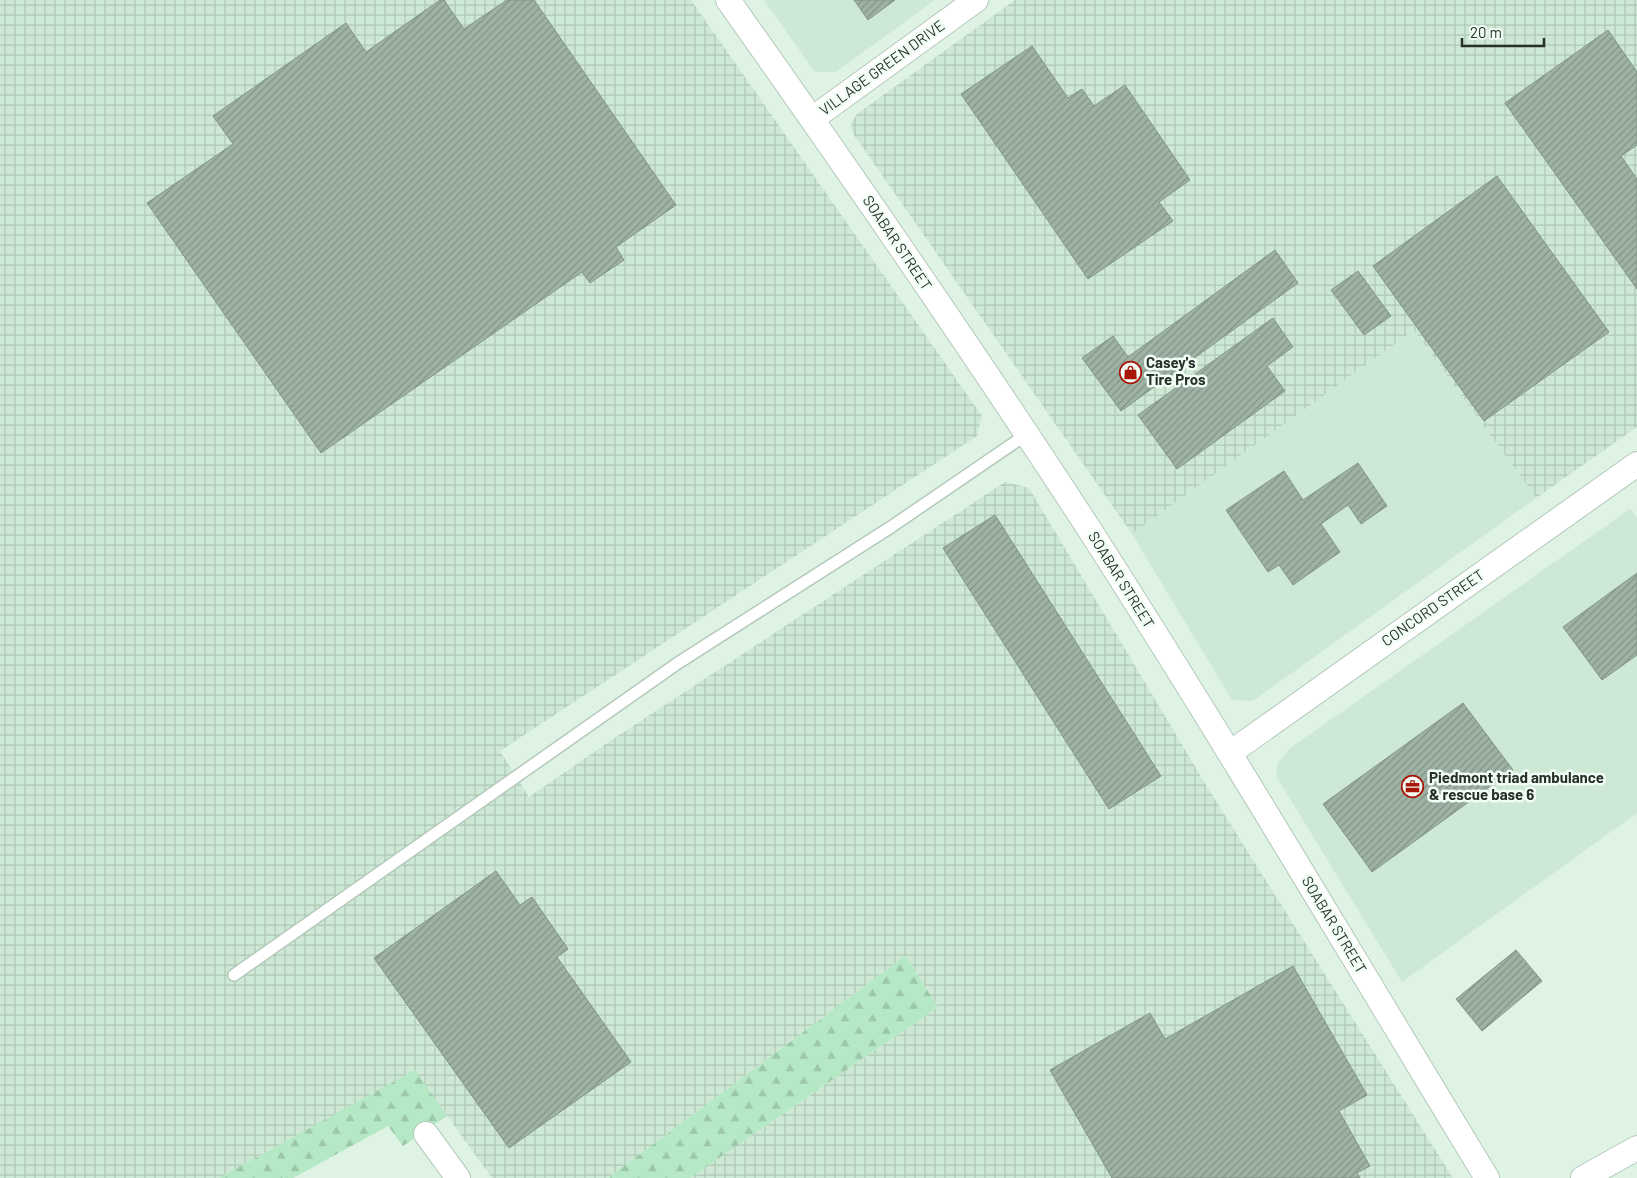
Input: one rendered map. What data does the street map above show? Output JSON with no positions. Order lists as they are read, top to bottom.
{
  "streets": {
    "street": ["VILLAGE GREEN DRIVE", "SOABAR STREET", "CONCORD STREET"]
  },
  "crossings": [
    ["VILLAGE GREEN DRIVE", "SOABAR STREET"],
    ["SOABAR STREET", "CONCORD STREET"]
  ],
  "places": {
    "shop": ["Casey's Tire Pros"],
    "office": ["Piedmont triad ambulance & rescue base 6"]
  },
  "scale_bar": "20 m"
}
